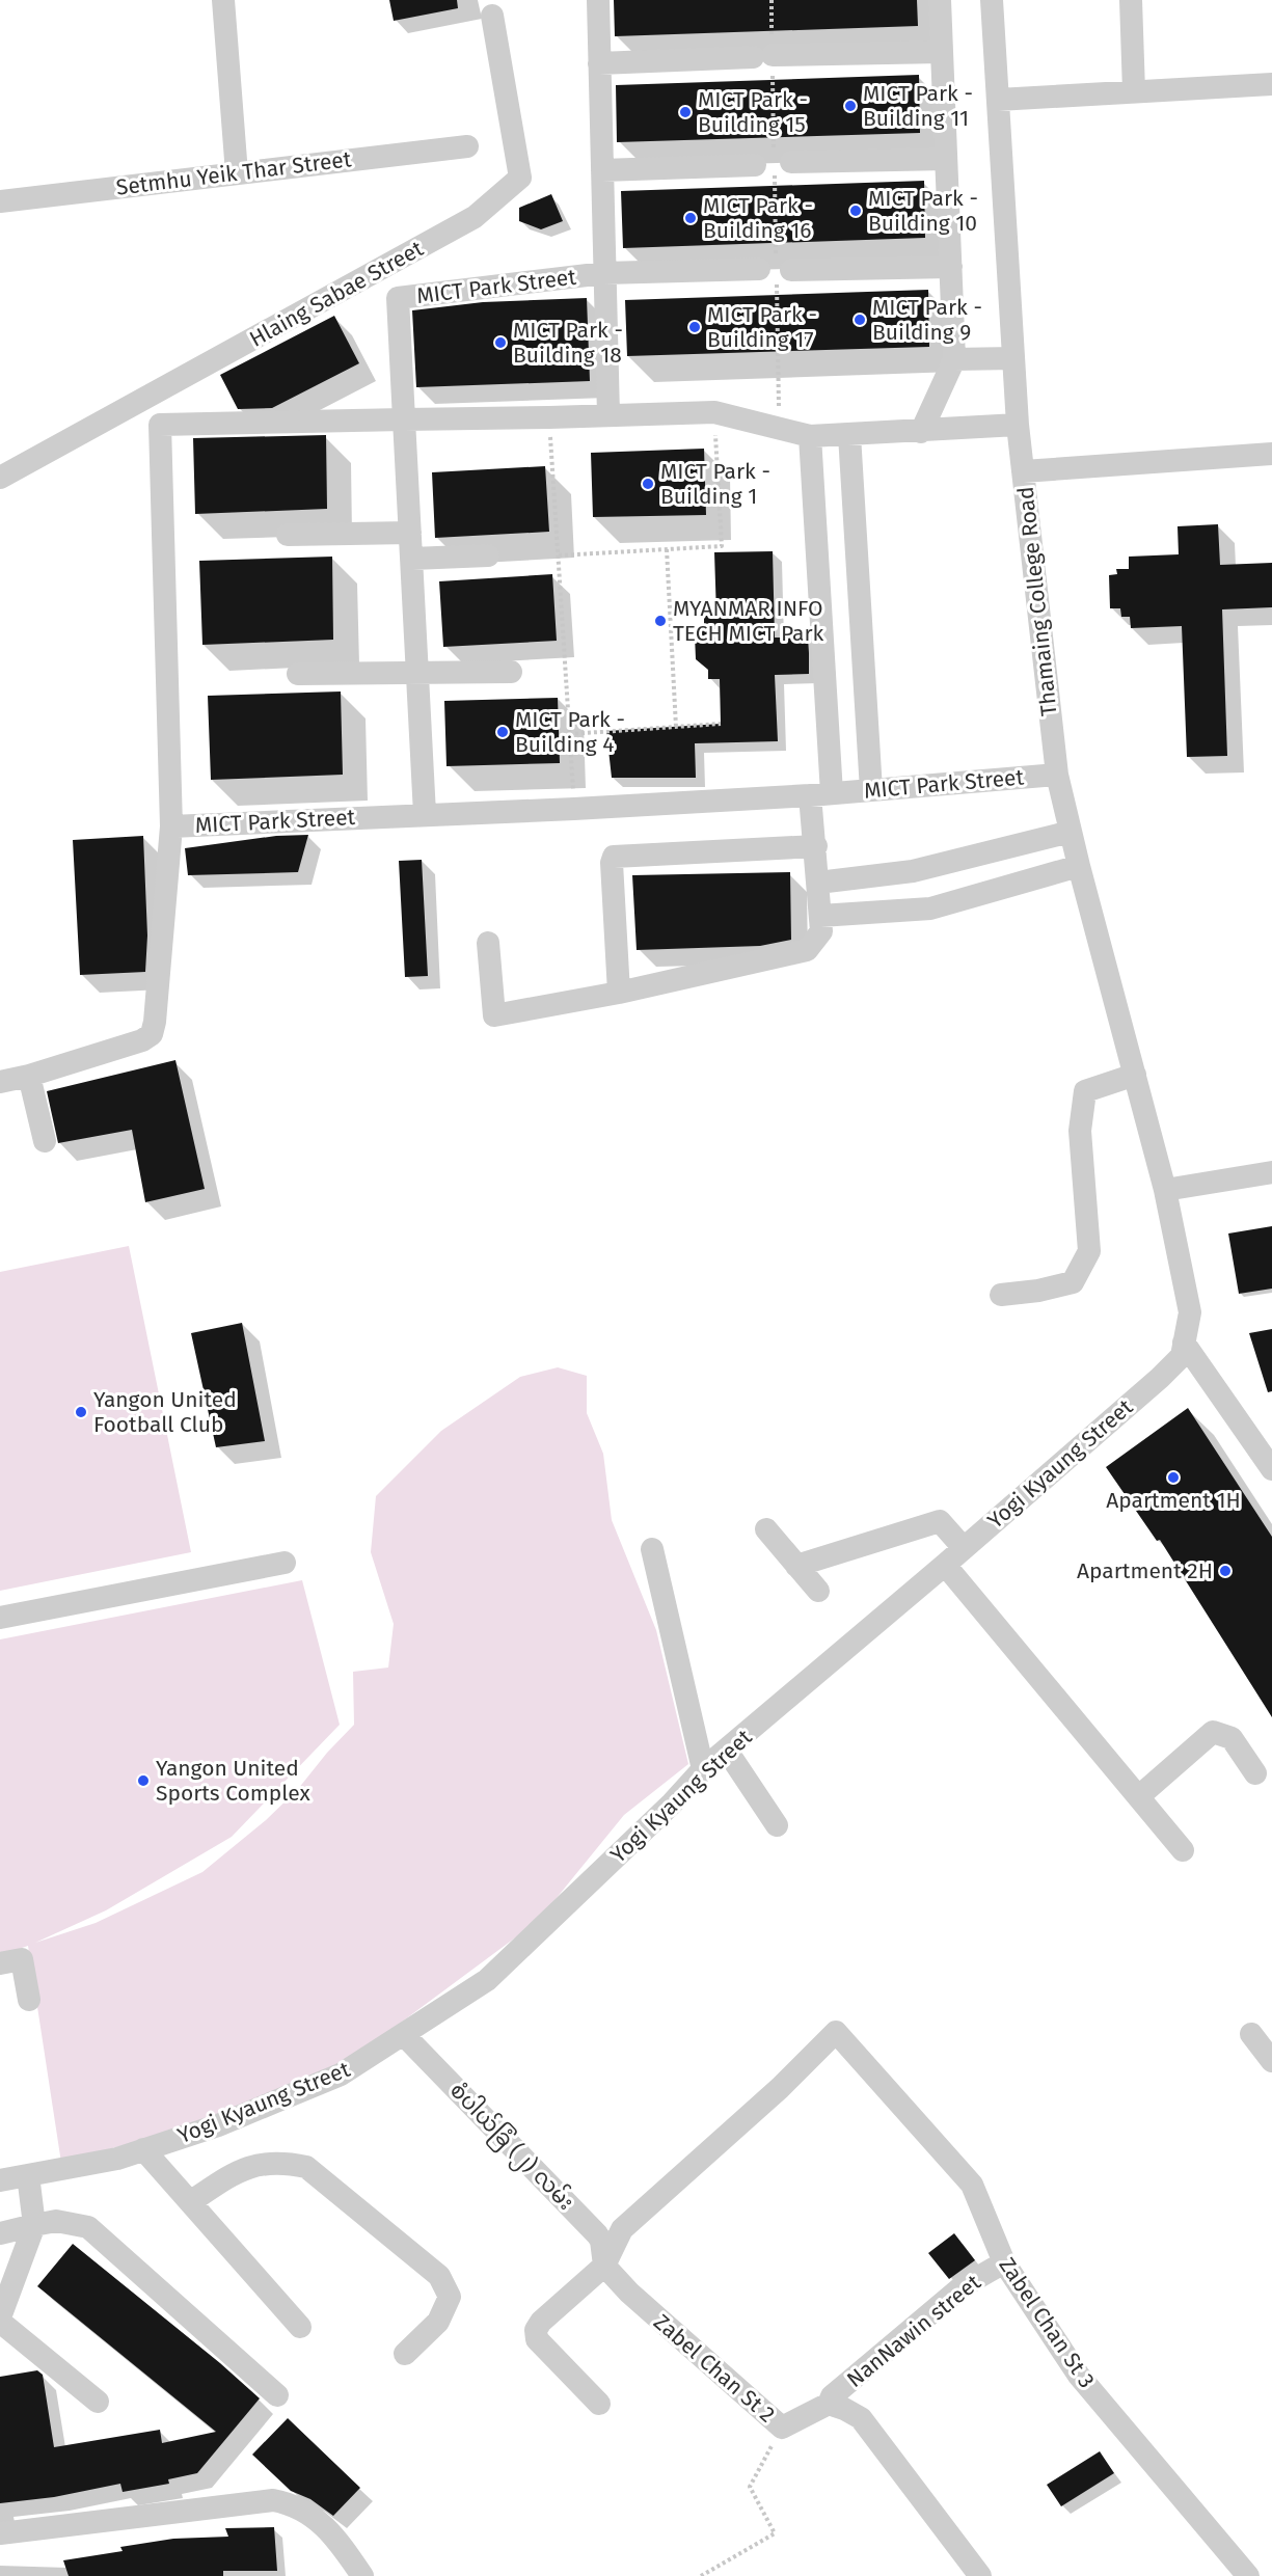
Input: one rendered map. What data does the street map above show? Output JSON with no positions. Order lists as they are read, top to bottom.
{
  "streets": {
    "street": [
      "Setmhu Yeik Thar Street",
      "MICT Park Street",
      "Hlaing Sabae Street",
      "Thamaing College Road",
      "Yogi Kyaung Street",
      "စံပါယ်ခြံ (၂) လမ်း",
      "Zabel Chan St 3",
      "NanNawin street",
      "Zabel Chan St 2"
    ]
  },
  "crossings": [
    ["MICT Park Street", "Thamaing College Road"],
    ["Thamaing College Road", "Yogi Kyaung Street"],
    ["Yogi Kyaung Street", "စံပါယ်ခြံ (၂) လမ်း"],
    ["စံပါယ်ခြံ (၂) လမ်း", "Zabel Chan St 3"],
    ["စံပါယ်ခြံ (၂) လမ်း", "Zabel Chan St 2"],
    ["Zabel Chan St 3", "NanNawin street"],
    ["Zabel Chan St 3", "Zabel Chan St 2"],
    ["NanNawin street", "Zabel Chan St 2"]
  ],
  "places": [
    "MICT Park - Building 11",
    "MICT Park - Building 15",
    "MICT Park - Building 10",
    "MICT Park - Building 16",
    "MICT Park - Building 9",
    "MICT Park - Building 17",
    "MICT Park - Building 18",
    "MICT Park - Building 1",
    "MYANMAR INFO TECH MICT Park",
    "MICT Park - Building 4",
    "Yangon United Football Club",
    "Apartment 1H",
    "Apartment 2H",
    "Yangon United Sports Complex"
  ]
}
